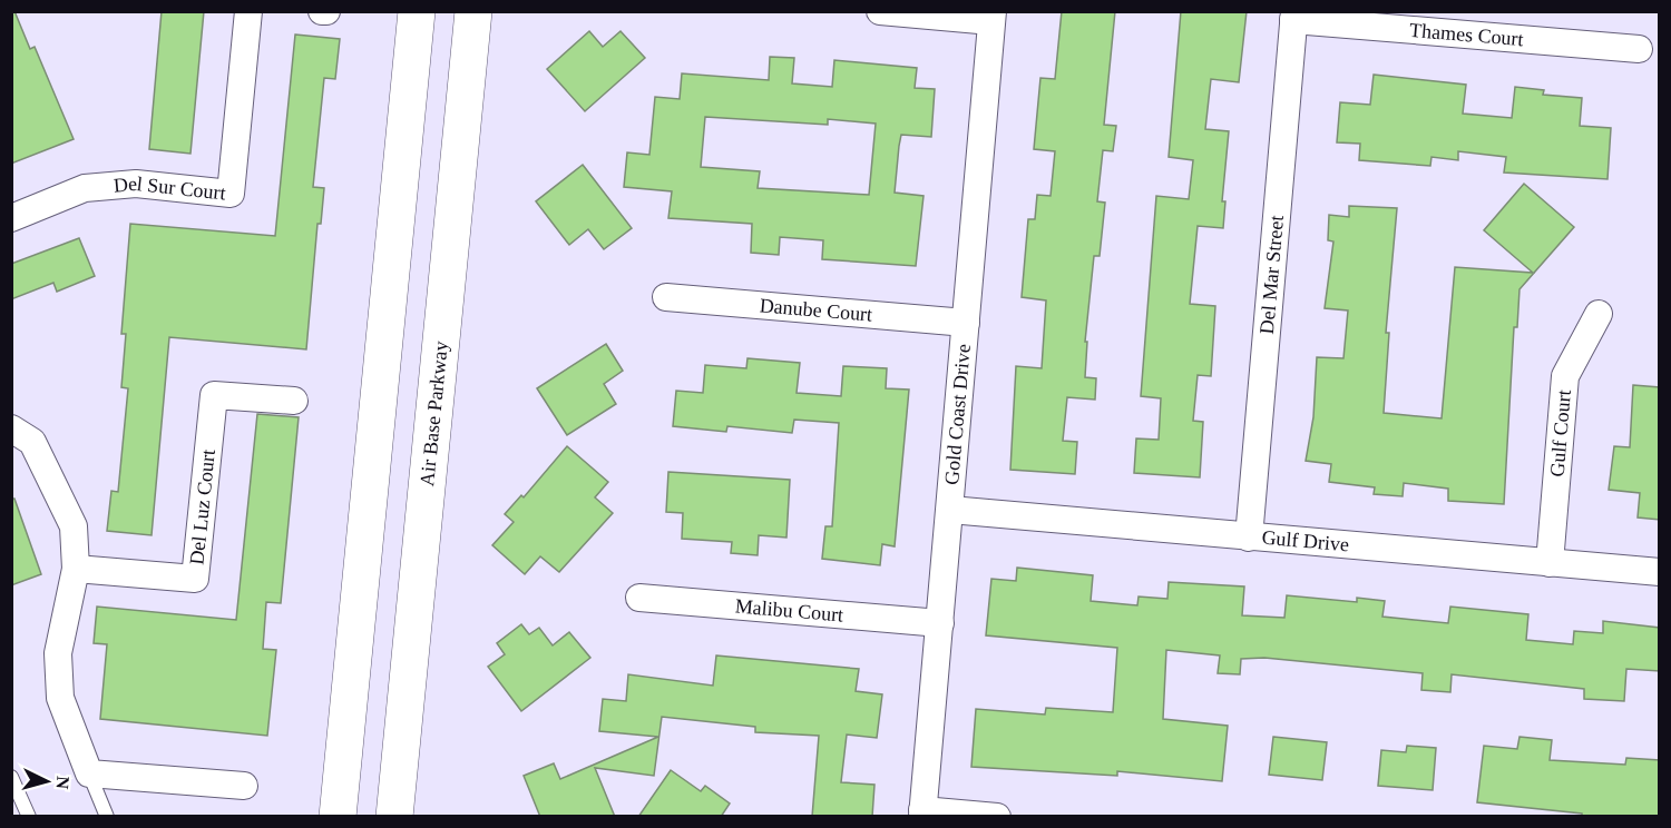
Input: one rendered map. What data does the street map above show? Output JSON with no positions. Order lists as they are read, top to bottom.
{
  "streets": {
    "main road": ["Air Base Parkway"],
    "street": [
      "Thames Court",
      "Del Sur Court",
      "Del Mar Street",
      "Danube Court",
      "Gold Coast Drive",
      "Gulf Court",
      "Del Luz Court",
      "Gulf Drive",
      "Malibu Court"
    ]
  },
  "crossings": [
    ["Thames Court", "Del Mar Street"],
    ["Del Mar Street", "Gulf Drive"],
    ["Danube Court", "Gold Coast Drive"],
    ["Gold Coast Drive", "Gulf Drive"],
    ["Gold Coast Drive", "Malibu Court"],
    ["Gulf Court", "Gulf Drive"]
  ],
  "north": "right"
}
